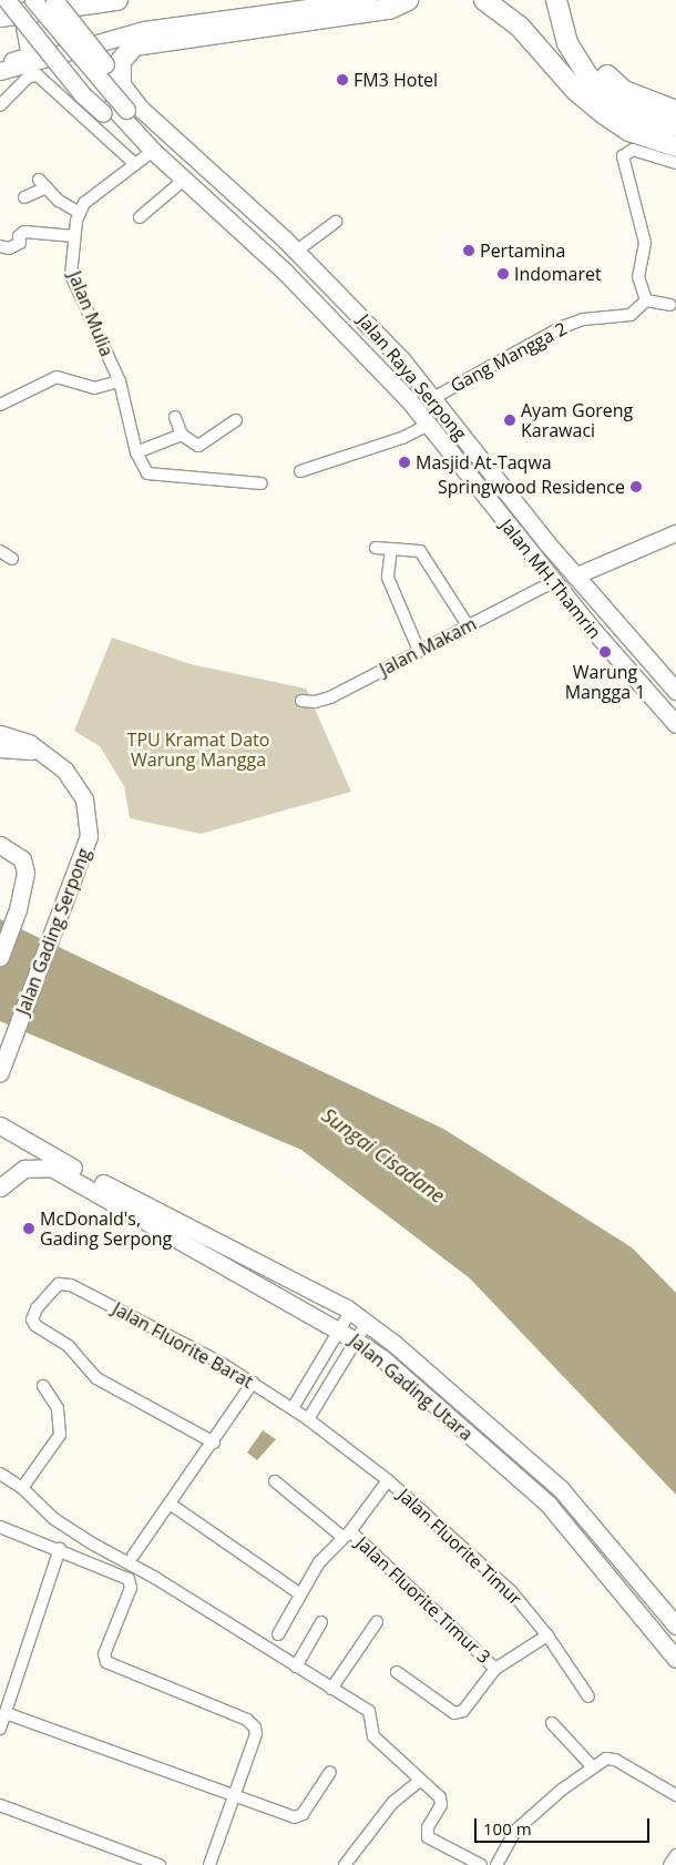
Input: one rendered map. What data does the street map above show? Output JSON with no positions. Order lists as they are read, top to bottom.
{
  "streets": {
    "main road": [
      "Jalan Raya Serpong",
      "Jalan MH.Thamrin",
      "Jalan Gading Serpong",
      "Jalan Gading Utara"
    ],
    "street": [
      "Jalan Mulia",
      "Gang Mangga 2",
      "Jalan Makam",
      "Jalan Fluorite Barat",
      "Jalan Fluorite Timur",
      "Jalan Fluorite Timur 3"
    ]
  },
  "crossings": [
    ["Gang Mangga 2", "Jalan Raya Serpong"],
    ["Jalan MH.Thamrin", "Jalan Makam"],
    ["Jalan Fluorite Barat", "Jalan Fluorite Timur"]
  ],
  "water": ["Sungai Cisadane"],
  "parks": ["TPU Kramat Dato Warung Mangga"],
  "places": [
    "FM3 Hotel",
    "Pertamina",
    "Indomaret",
    "Ayam Goreng Karawaci",
    "Masjid At-Taqwa",
    "Springwood Residence",
    "Warung Mangga 1",
    "McDonald's, Gading Serpong"
  ],
  "scale_bar": "100 m"
}
